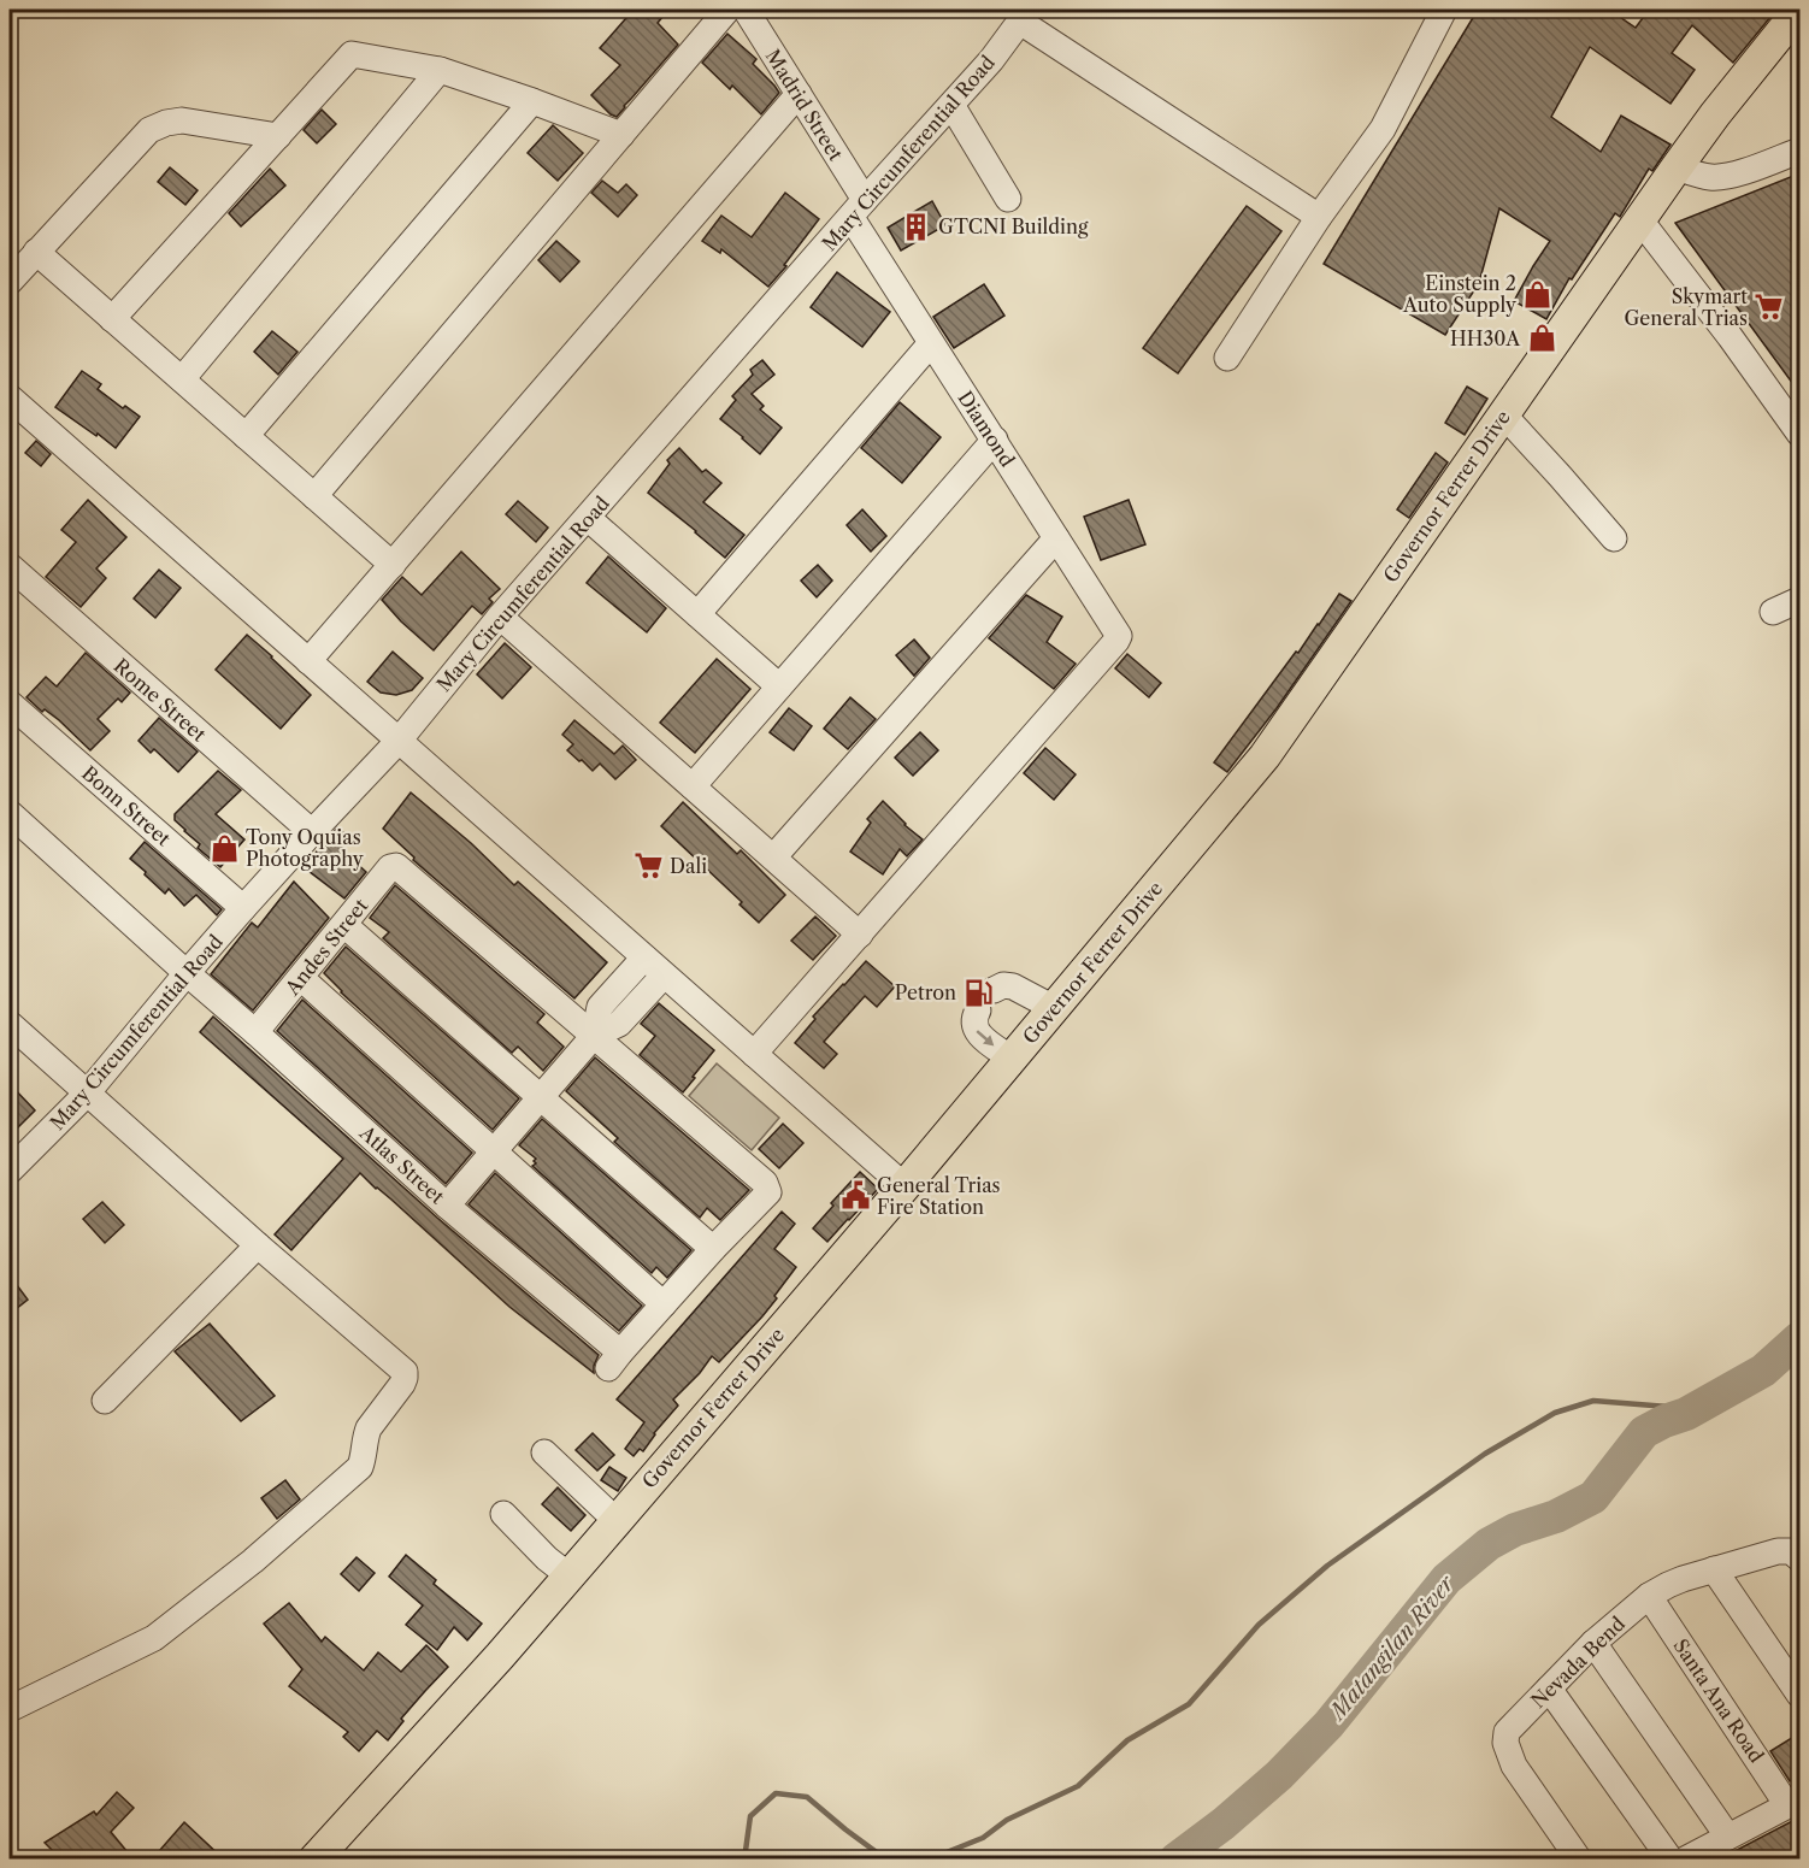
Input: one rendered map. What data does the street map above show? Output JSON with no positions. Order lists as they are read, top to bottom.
{
  "streets": {
    "main road": ["Governor Ferrer Drive"],
    "street": [
      "Madrid Street",
      "Mary Circumferential Road",
      "Diamond",
      "Rome Street",
      "Bonn Street",
      "Andes Street",
      "Atlas Street",
      "Nevada Bend",
      "Santa Ana Road"
    ]
  },
  "crossings": [
    ["Madrid Street", "Mary Circumferential Road"],
    ["Madrid Street", "Diamond"],
    ["Mary Circumferential Road", "Diamond"],
    ["Mary Circumferential Road", "Rome Street"],
    ["Mary Circumferential Road", "Bonn Street"],
    ["Mary Circumferential Road", "Atlas Street"],
    ["Andes Street", "Atlas Street"],
    ["Nevada Bend", "Santa Ana Road"]
  ],
  "water": ["Matangilan River"],
  "places": {
    "building": ["GTCNI Building"],
    "shop": ["Einstein 2 Auto Supply", "HH30A", "Tony Oquias Photography"],
    "supermarket": ["Skymart General Trias", "Dali"],
    "fuel station": ["Petron"],
    "public building": ["General Trias Fire Station"]
  }
}
